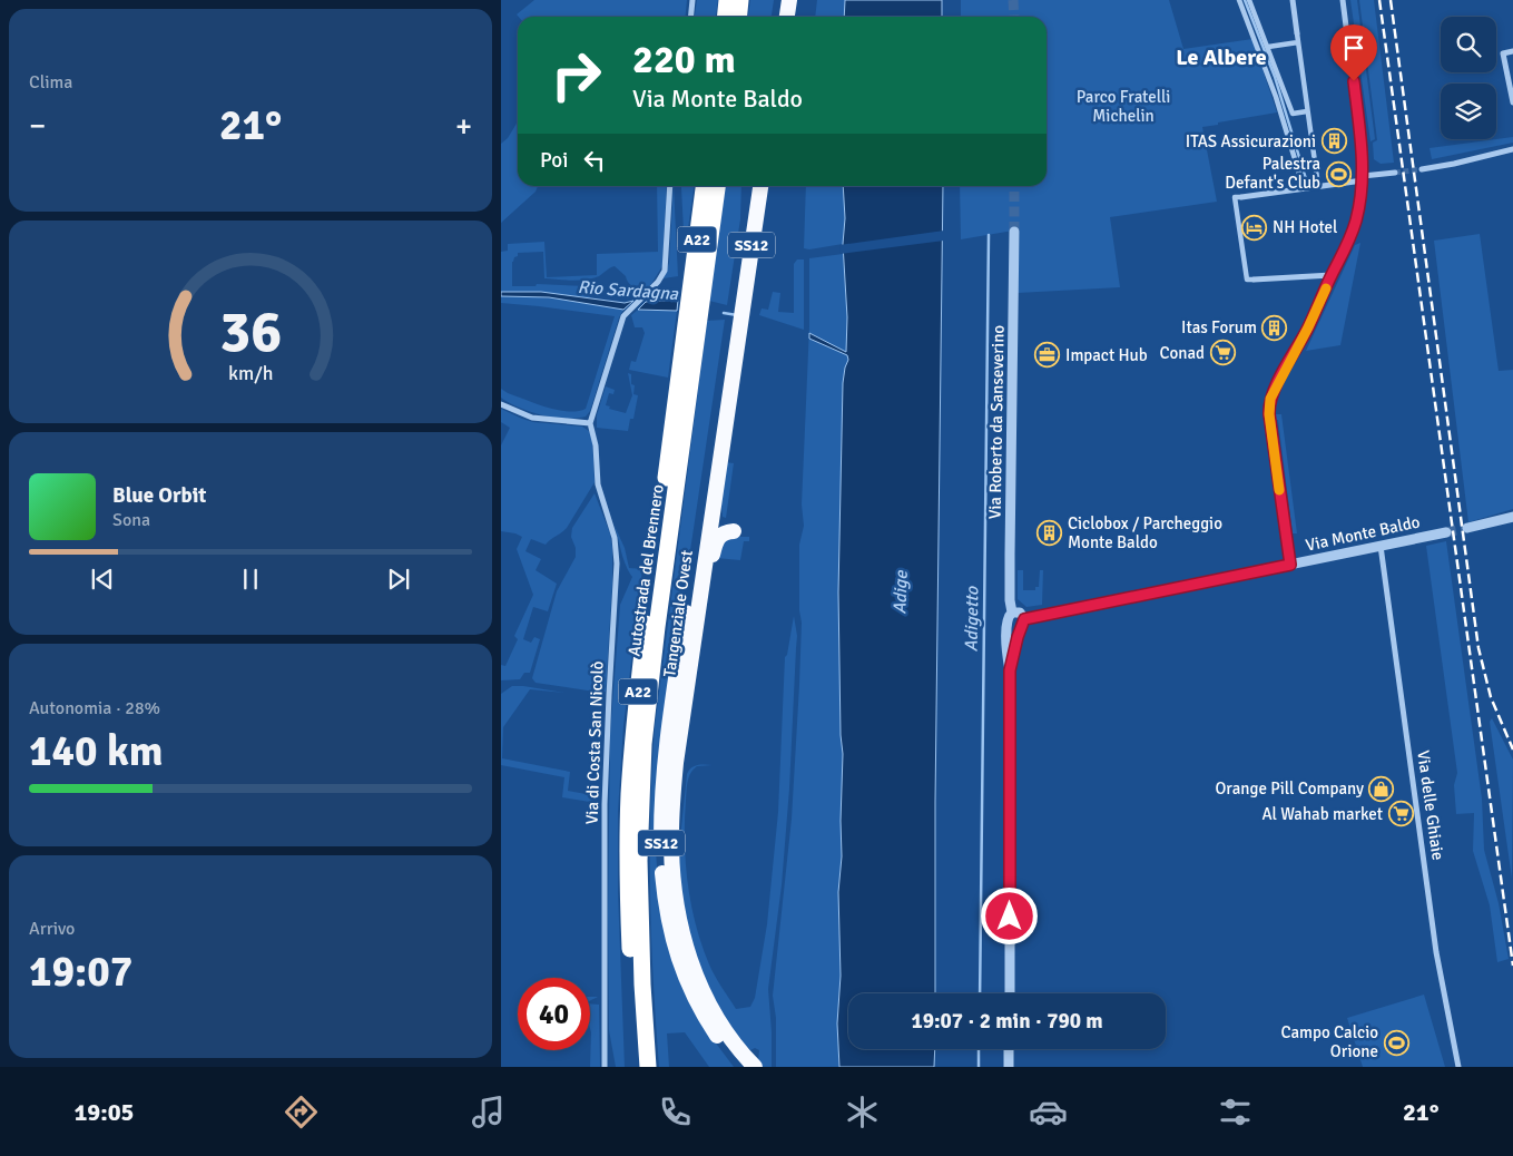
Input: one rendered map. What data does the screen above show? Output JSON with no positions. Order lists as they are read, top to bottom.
{
  "streets": {
    "highway": [
      "A22",
      "SS12",
      "Autostrada del Brennero",
      "Tangenziale Ovest"
    ],
    "street": [
      "Via Roberto da Sanseverino",
      "Via Monte Baldo",
      "Via di Costa San Nicolò",
      "Via delle Ghiaie"
    ]
  },
  "crossings": [
    ["Via Roberto da Sanseverino", "Via Monte Baldo"],
    ["Via Monte Baldo", "Via delle Ghiaie"]
  ],
  "districts": ["Le Albere"],
  "water": ["Rio Sardagna", "Adige", "Adigetto"],
  "parks": ["Parco Fratelli Michelin"],
  "places": {
    "building": ["ITAS Assicurazioni", "Itas Forum", "Ciclobox / Parcheggio Monte Baldo"],
    "sports": ["Palestra Defant's Club", "Campo Calcio Orione"],
    "hotel": ["NH Hotel"],
    "supermarket": ["Conad", "Al Wahab market"],
    "office": ["Impact Hub"],
    "shop": ["Orange Pill Company"]
  },
  "page": {
    "tile": [
      "Clima",
      ["Autonomia · 28%", "140 km"],
      ["Arrivo", "19:07"]
    ],
    "turn": ["220 m", "Via Monte Baldo"],
    "heat": ["−", "21°", "+"],
    "then": "Poi",
    "song": ["Blue Orbit", "Sona"],
    "limit": "40",
    "trip": "19:07 · 2 min · 790 m",
    "tabs": ["19:05", "21°"],
    "gauge": ["36", "km/h"]
  }
}
